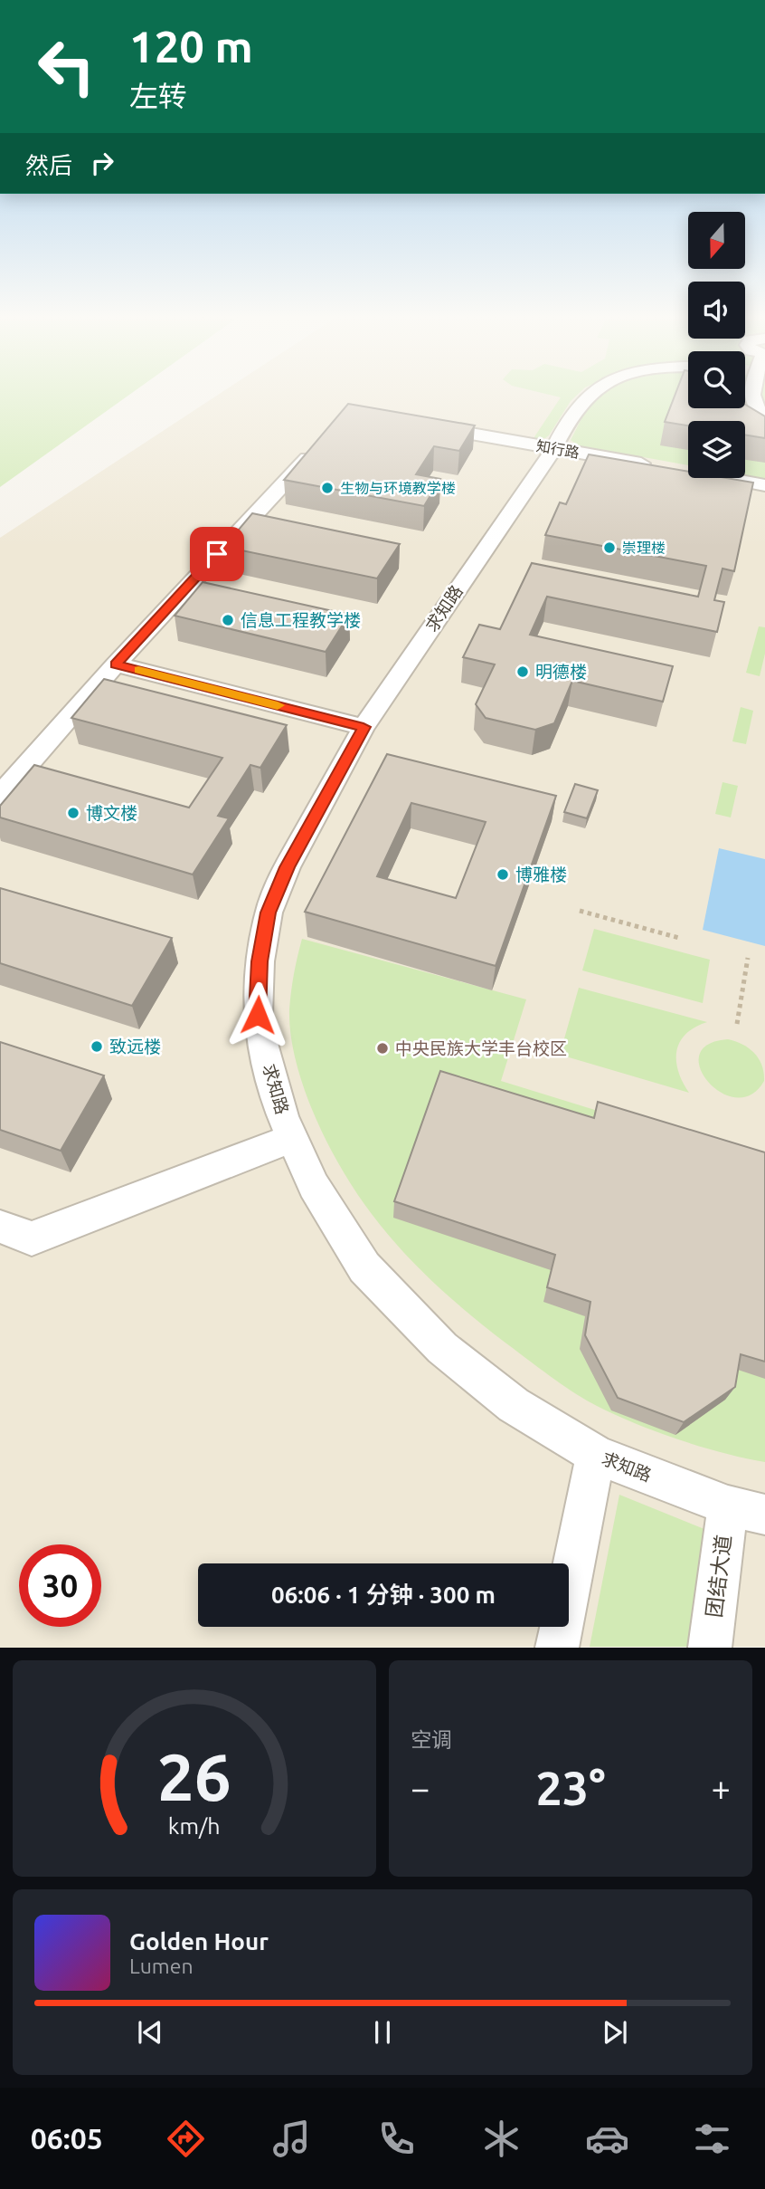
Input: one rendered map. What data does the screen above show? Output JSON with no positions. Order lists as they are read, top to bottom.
{
  "streets": {
    "street": ["知行路", "求知路", "团结大道"]
  },
  "crossings": [
    ["知行路", "求知路"],
    ["求知路", "团结大道"]
  ],
  "places": [
    "生物与环境教学楼",
    "崇理楼",
    "信息工程教学楼",
    "明德楼",
    "博文楼",
    "博雅楼",
    "致远楼",
    "中央民族大学丰台校区"
  ],
  "north": "bottom",
  "page": {
    "turn": ["120 m", "左转"],
    "then": "然后",
    "limit": "30",
    "trip": "06:06 · 1 分钟 · 300 m",
    "tile": "空调",
    "heat": ["−", "23°", "+"],
    "song": ["Golden Hour", "Lumen"],
    "tabs": "06:05",
    "gauge": ["26", "km/h"]
  }
}
